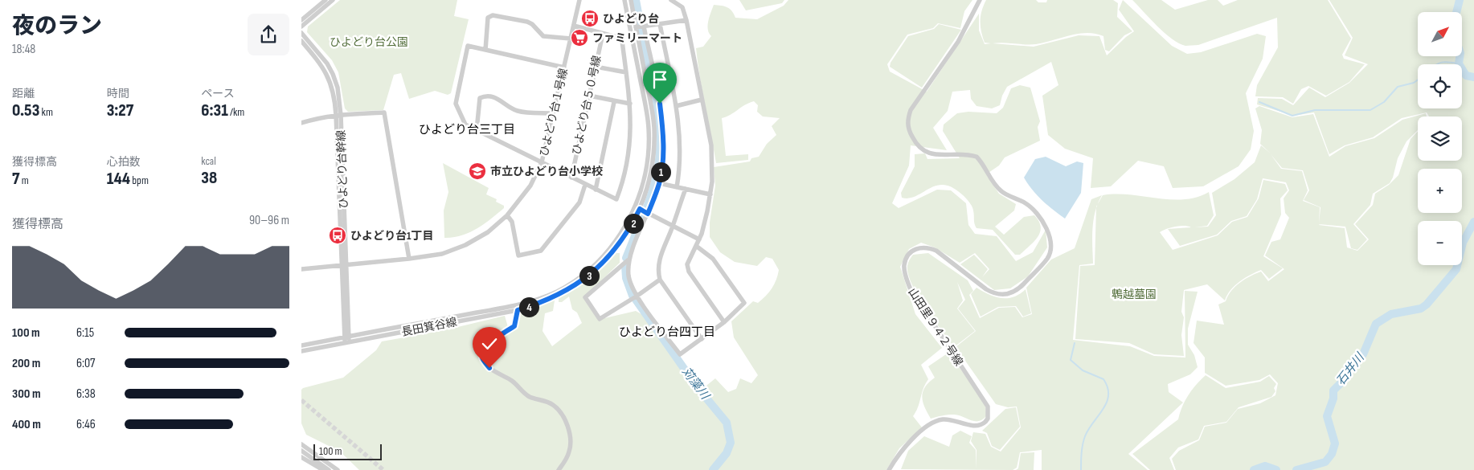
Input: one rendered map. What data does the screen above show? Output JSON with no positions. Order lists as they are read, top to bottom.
{
  "streets": {
    "street": [
      "ひよどり台５０号線",
      "ひよどり台１号線",
      "ひよどり台幹線",
      "長田箕谷線",
      "山田里９４２号線"
    ]
  },
  "crossings": [
    ["ひよどり台１号線", "ひよどり台幹線"],
    ["ひよどり台幹線", "長田箕谷線"]
  ],
  "districts": ["ひよどり台三丁目", "ひよどり台四丁目"],
  "water": ["石井川", "苅藻川"],
  "parks": ["ひよどり台公園", "鵯越墓園"],
  "places": {
    "bus stop": ["ひよどり台", "ひよどり台1丁目"],
    "supermarket": ["ファミリーマート"],
    "school or university": ["市立ひよどり台小学校"]
  },
  "scale_bar": "100 m",
  "north": "top right",
  "page": {
    "heading": ["夜のラン", "18:48"],
    "map_buttons": ["+", "−"],
    "stats": [
      ["距離", "0.53 km"],
      ["時間", "3:27"],
      ["ペース", "6:31 /km"],
      ["獲得標高", "7 m"],
      ["心拍数", "144 bpm"],
      ["kcal", "38"]
    ],
    "pins": [
      "1",
      "2",
      "3",
      "4"
    ],
    "chart": ["獲得標高", "90–96 m"],
    "list": [
      {
        "name": "100 m",
        "note": "6:15"
      },
      {
        "name": "200 m",
        "note": "6:07"
      },
      {
        "name": "300 m",
        "note": "6:38"
      },
      {
        "name": "400 m",
        "note": "6:46"
      }
    ],
    "scale": "100 m"
  }
}
